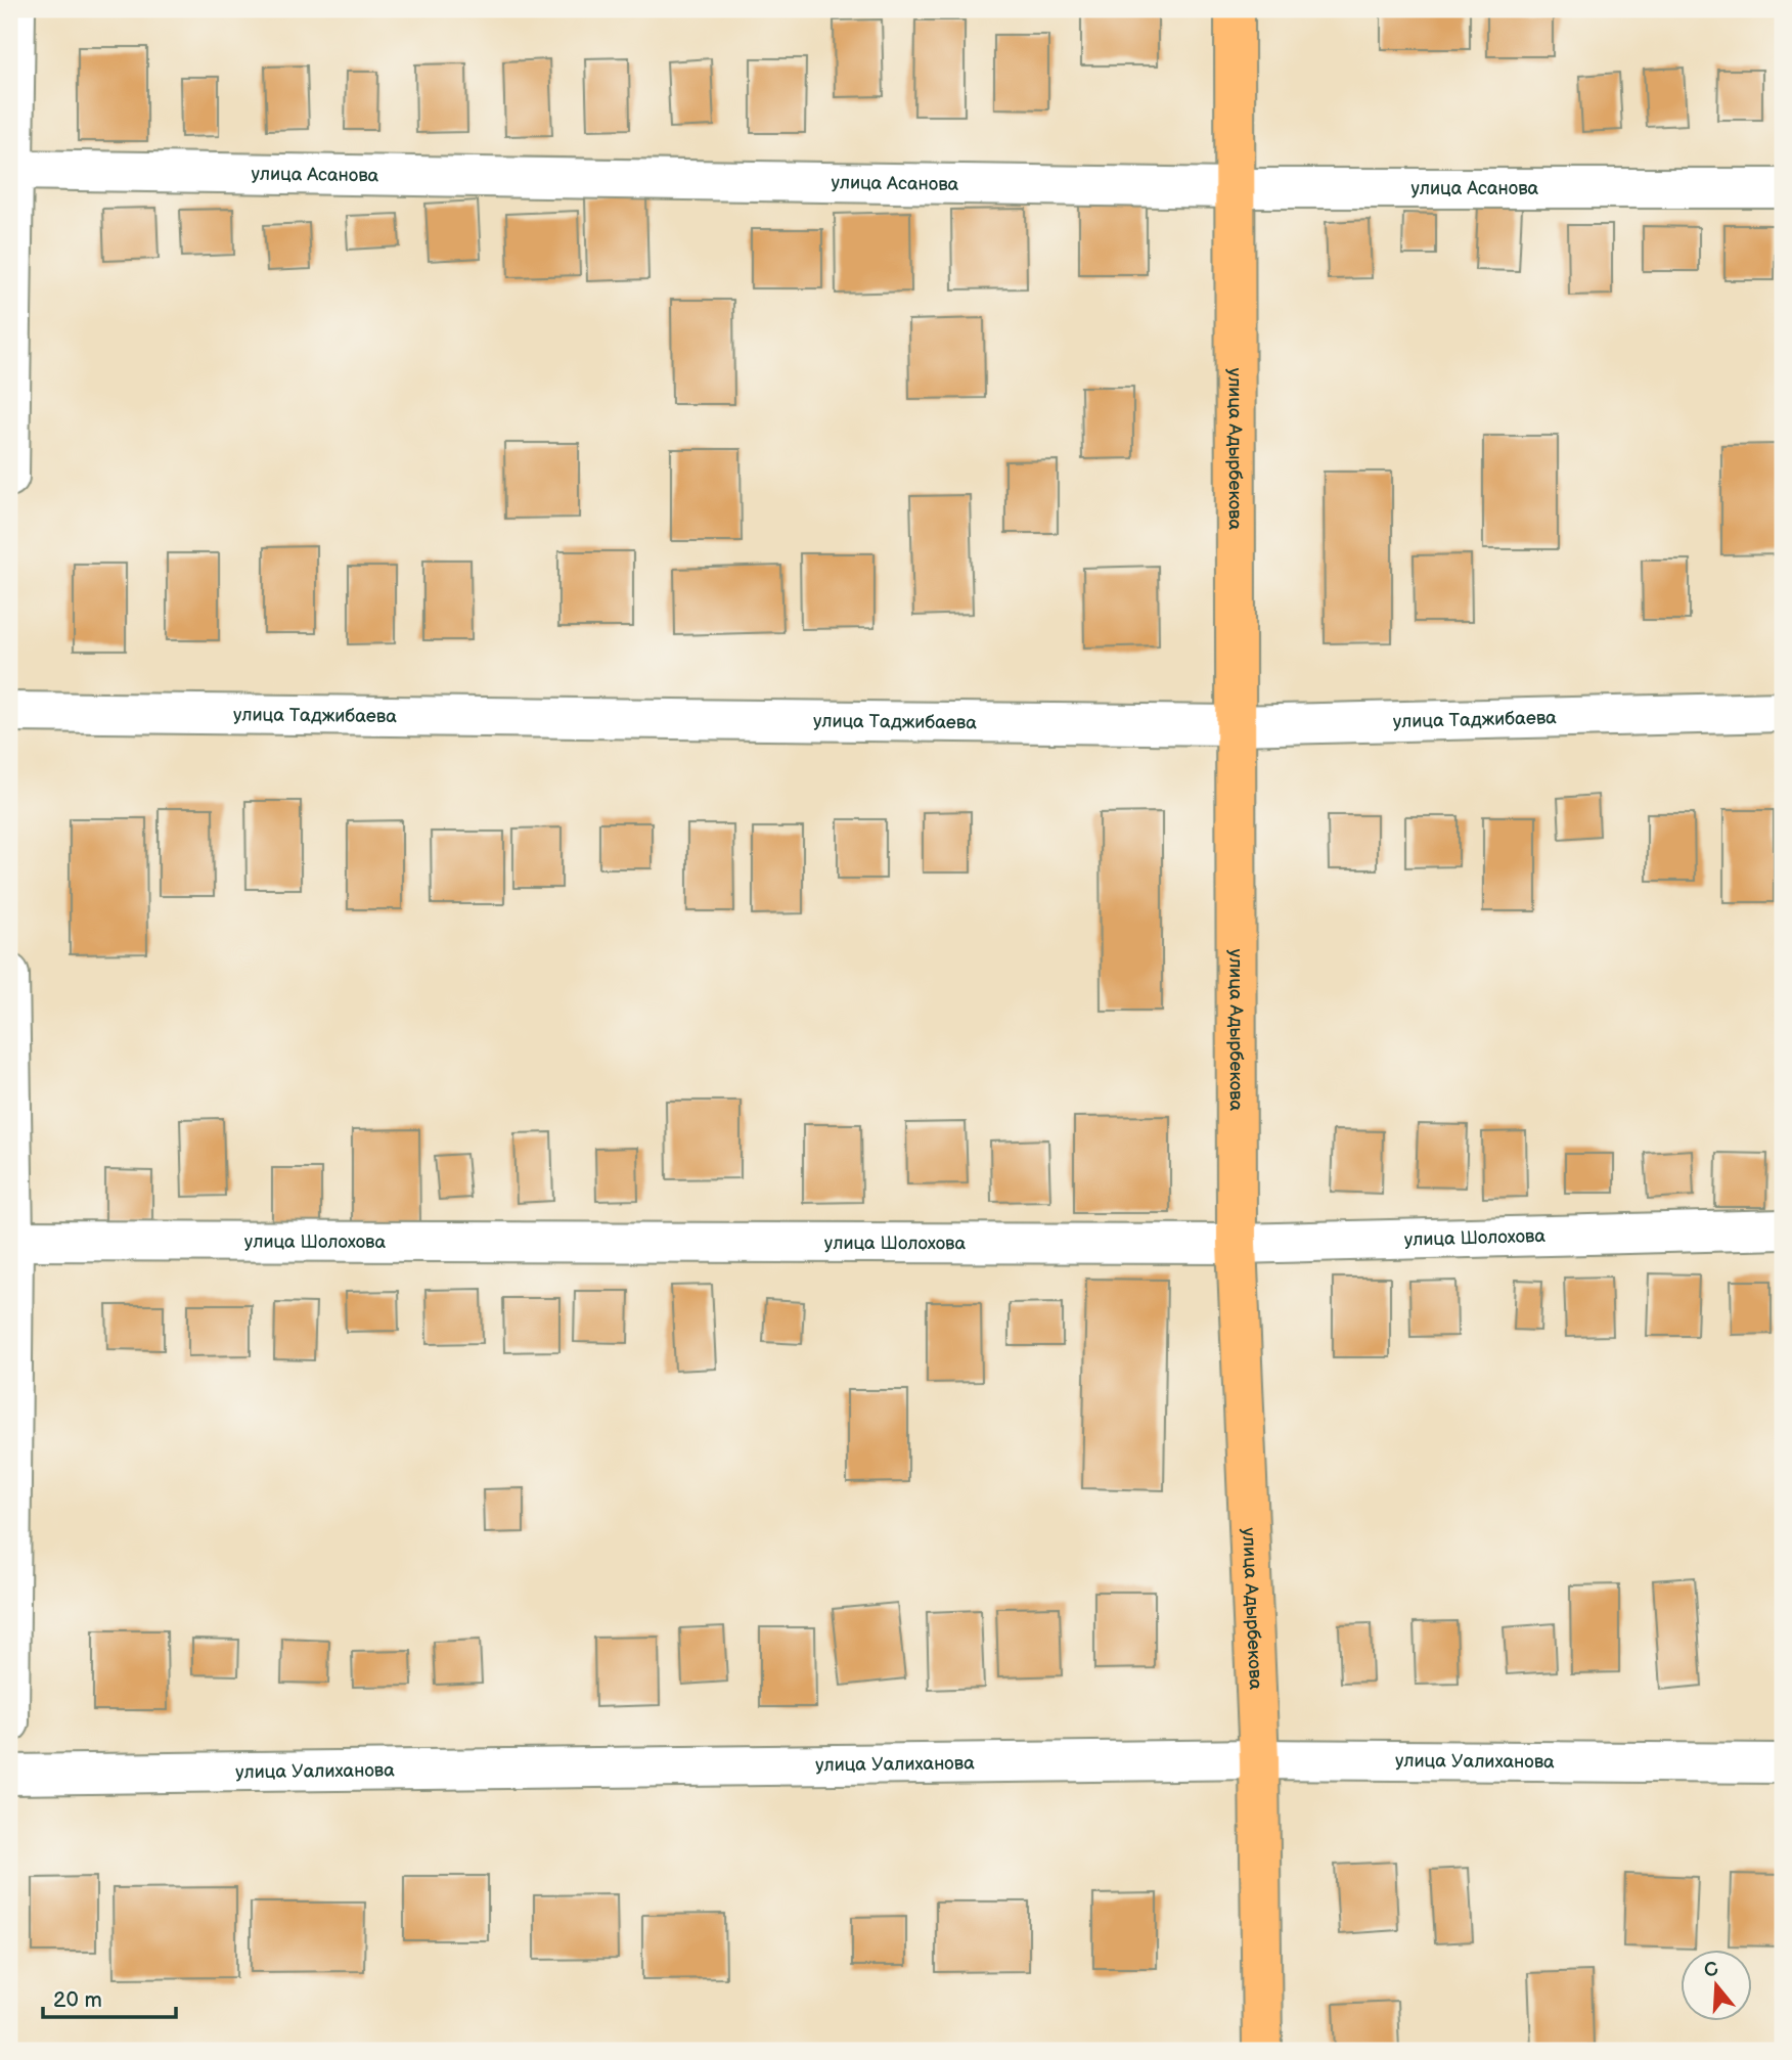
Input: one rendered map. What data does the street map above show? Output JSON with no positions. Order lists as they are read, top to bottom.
{
  "streets": {
    "main road": ["улица Адырбекова"],
    "street": [
      "улица Асанова",
      "улица Таджибаева",
      "улица Шолохова",
      "улица Уалиханова"
    ]
  },
  "crossings": [
    ["улица Асанова", "улица Адырбекова"],
    ["улица Адырбекова", "улица Таджибаева"],
    ["улица Адырбекова", "улица Шолохова"],
    ["улица Адырбекова", "улица Уалиханова"]
  ],
  "scale_bar": "20 m",
  "north": "top"
}
